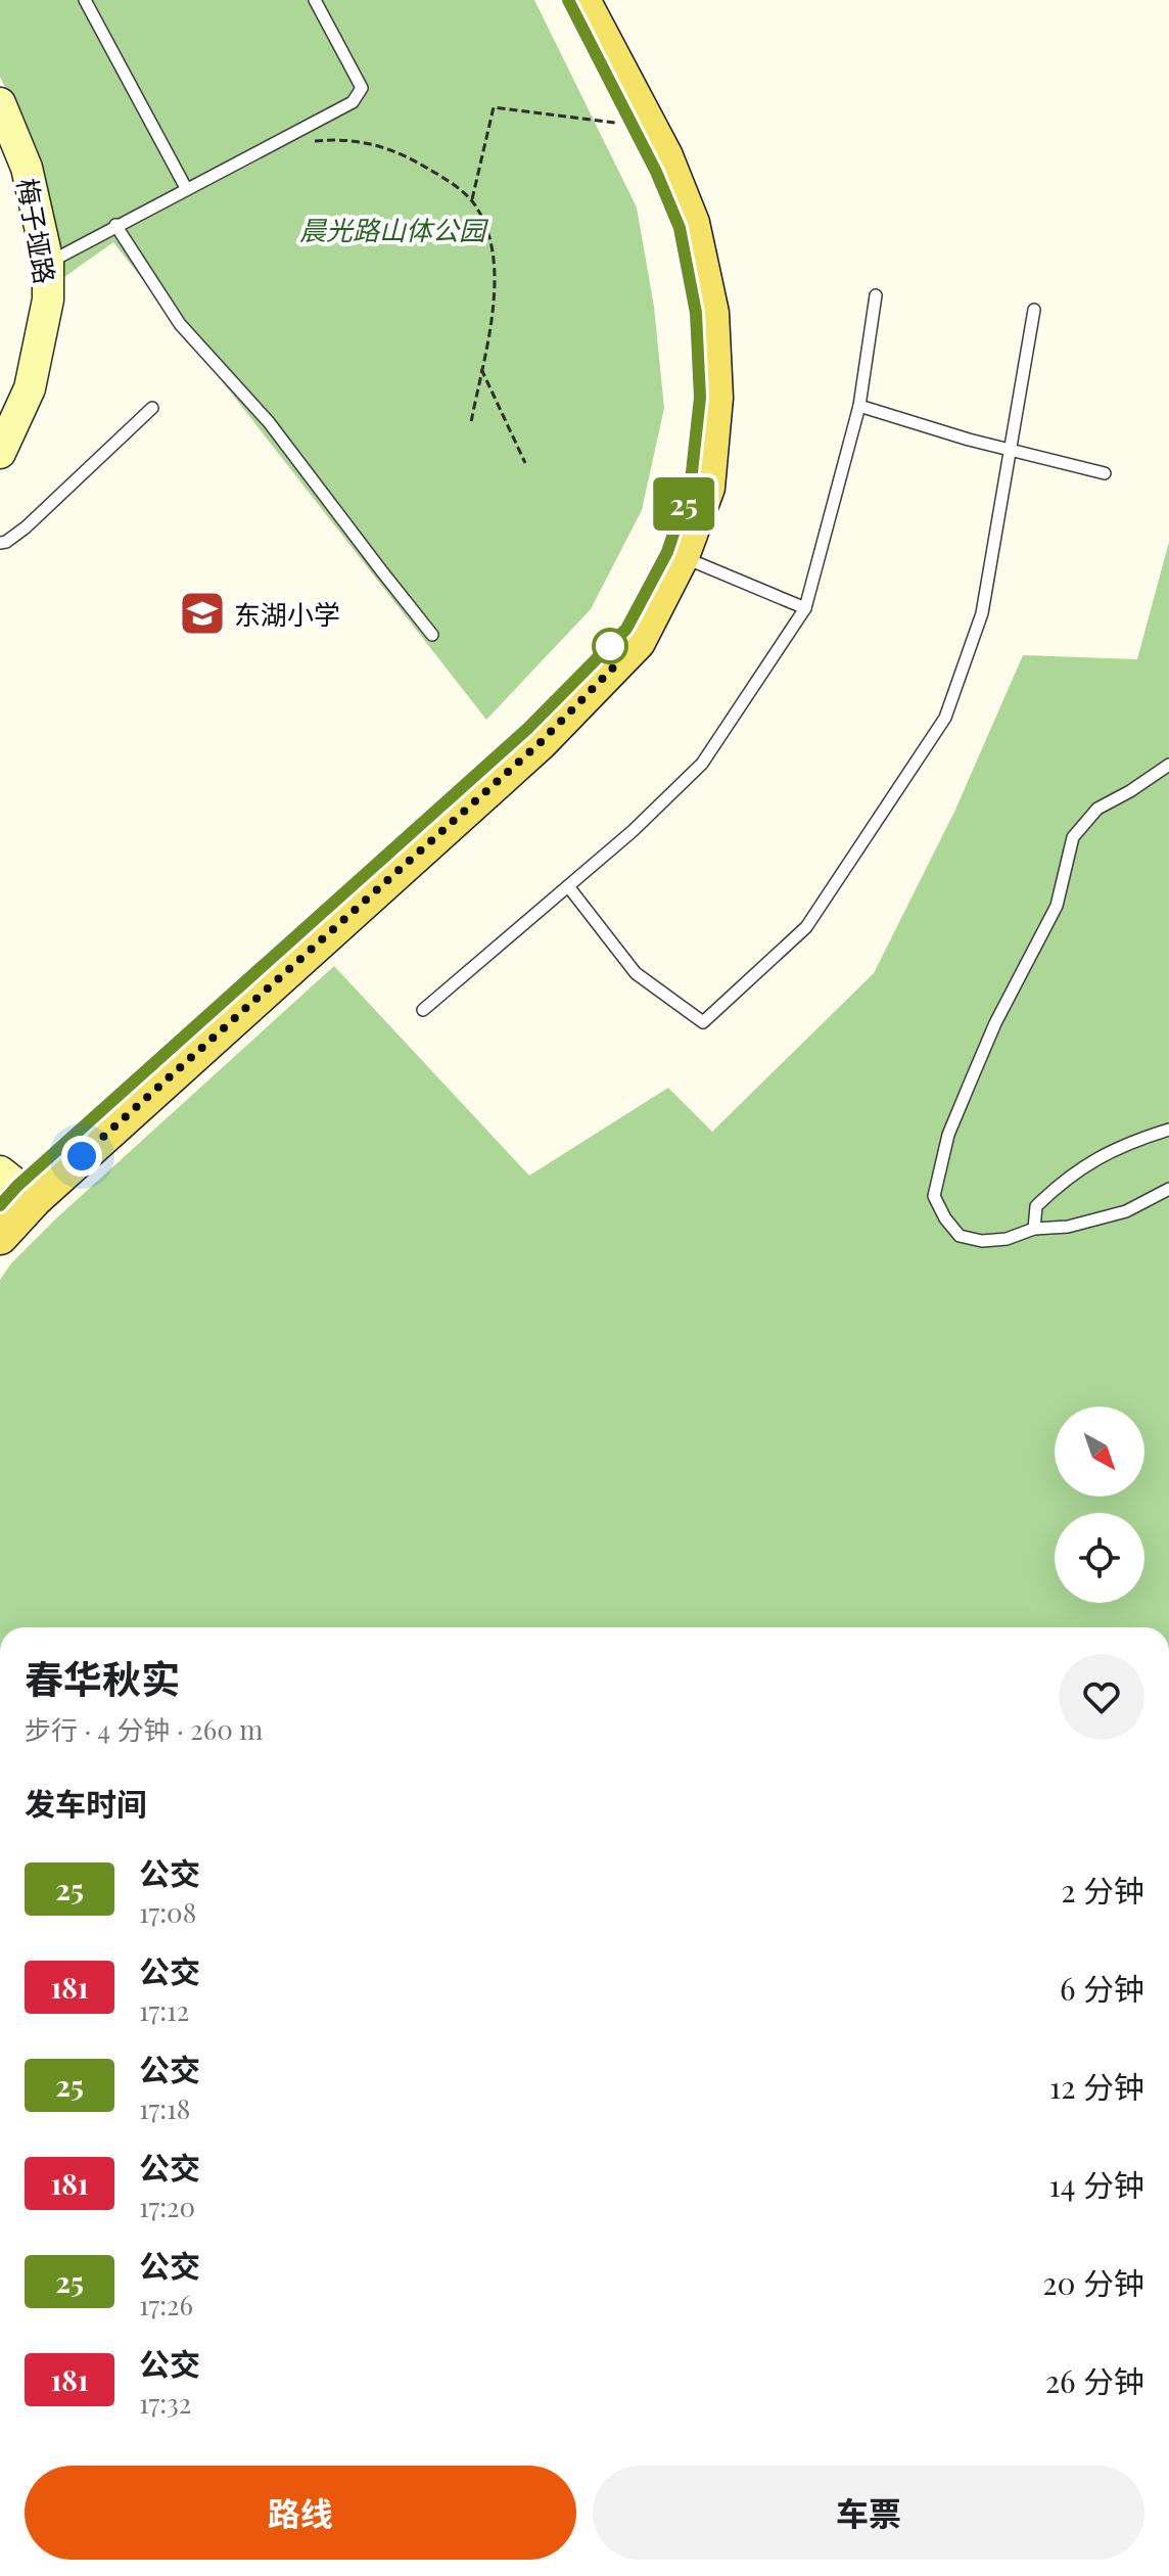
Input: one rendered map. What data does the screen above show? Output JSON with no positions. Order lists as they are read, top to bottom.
{
  "streets": {
    "street": ["梅子垭路"]
  },
  "parks": ["晨光路山体公园"],
  "places": {
    "school or university": ["东湖小学"]
  },
  "lines": ["bus line 25"],
  "north": "bottom right",
  "page": {
    "on_map": "25",
    "heading": [
      ["春华秋实", "步行 · 4 分钟 · 260 m"],
      "发车时间"
    ],
    "list": [
      {
        "mark": "25",
        "name": "公交",
        "note": "17:08",
        "value": "2 分钟"
      },
      {
        "mark": "181",
        "name": "公交",
        "note": "17:12",
        "value": "6 分钟"
      },
      {
        "mark": "25",
        "name": "公交",
        "note": "17:18",
        "value": "12 分钟"
      },
      {
        "mark": "181",
        "name": "公交",
        "note": "17:20",
        "value": "14 分钟"
      },
      {
        "mark": "25",
        "name": "公交",
        "note": "17:26",
        "value": "20 分钟"
      },
      {
        "mark": "181",
        "name": "公交",
        "note": "17:32",
        "value": "26 分钟"
      }
    ],
    "buttons": ["路线", "车票"]
  }
}
